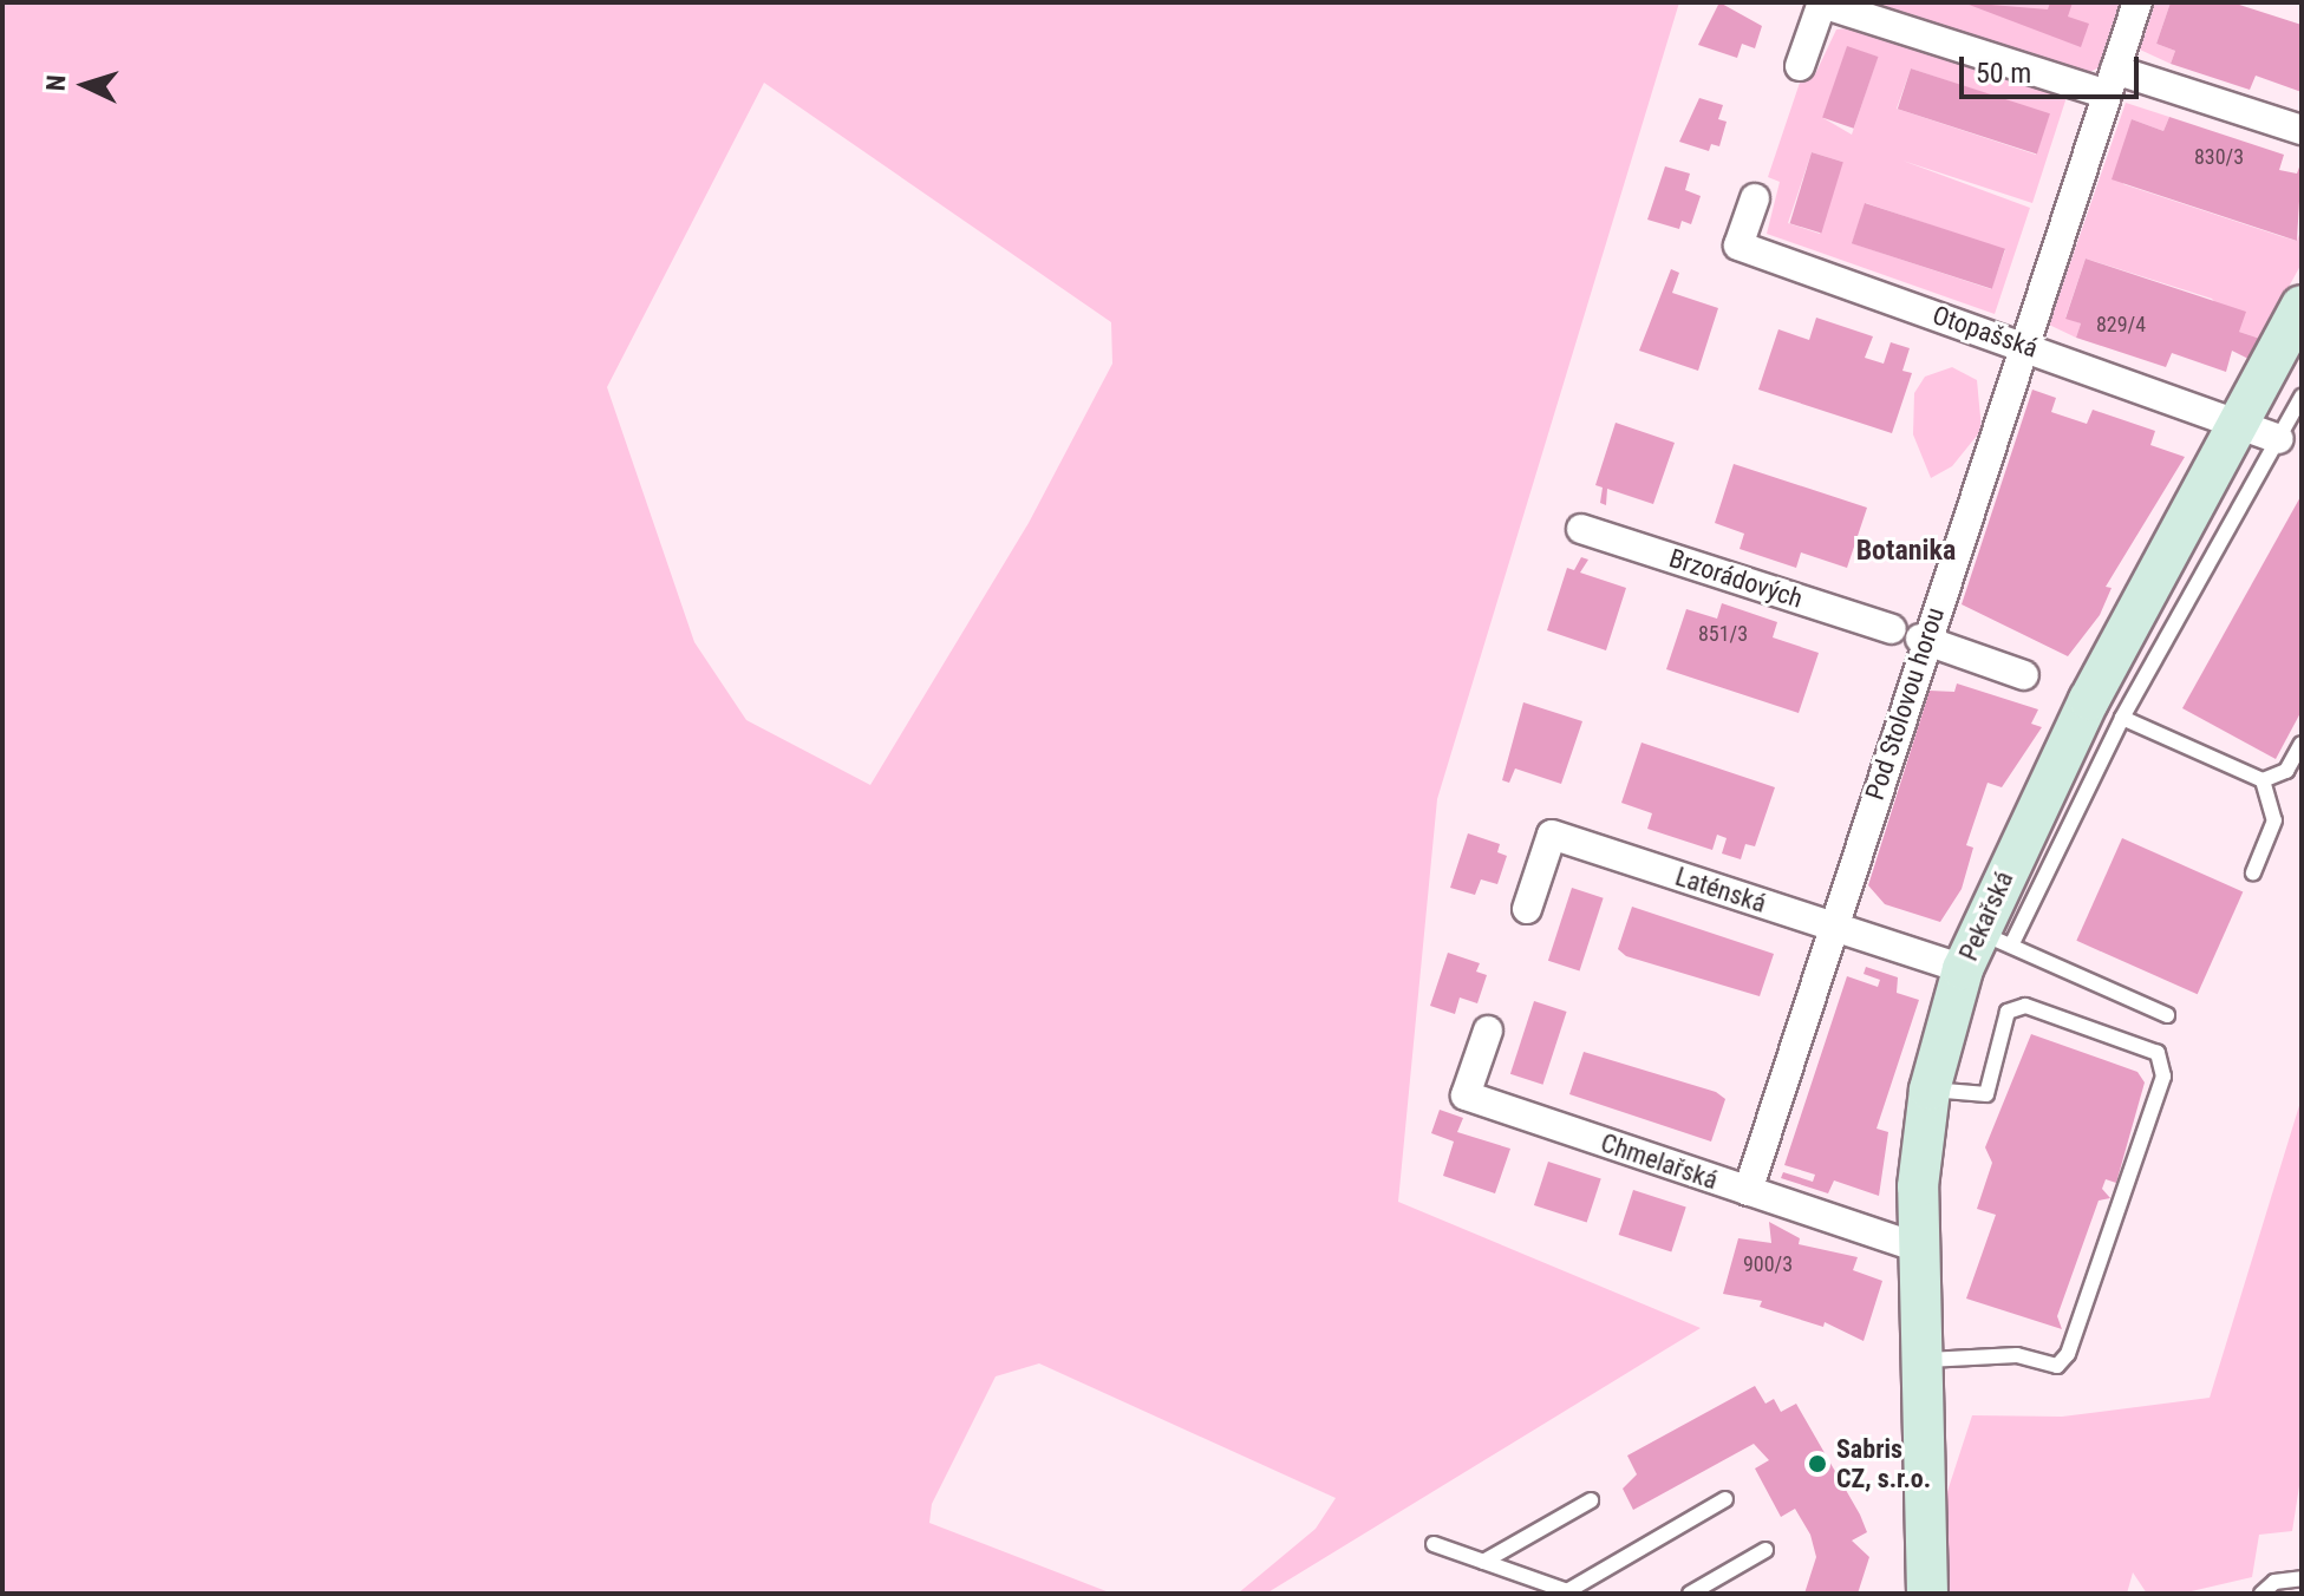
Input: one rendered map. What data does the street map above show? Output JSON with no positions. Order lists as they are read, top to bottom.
{
  "streets": {
    "street": [
      "Otopašská",
      "Brzorádových",
      "Pod Stolovou horou",
      "Laténská",
      "Pekařská",
      "Chmelařská"
    ]
  },
  "crossings": [
    ["Otopašská", "Pod Stolovou horou"],
    ["Otopašská", "Pekařská"],
    ["Pod Stolovou horou", "Laténská"],
    ["Pod Stolovou horou", "Chmelařská"],
    ["Laténská", "Pekařská"],
    ["Pekařská", "Chmelařská"]
  ],
  "districts": ["Botanika"],
  "places": ["Sabris CZ, s.r.o."],
  "house_numbers": [
    "830/3",
    "829/4",
    "851/3",
    "900/3"
  ],
  "scale_bar": "50 m",
  "north": "left"
}
